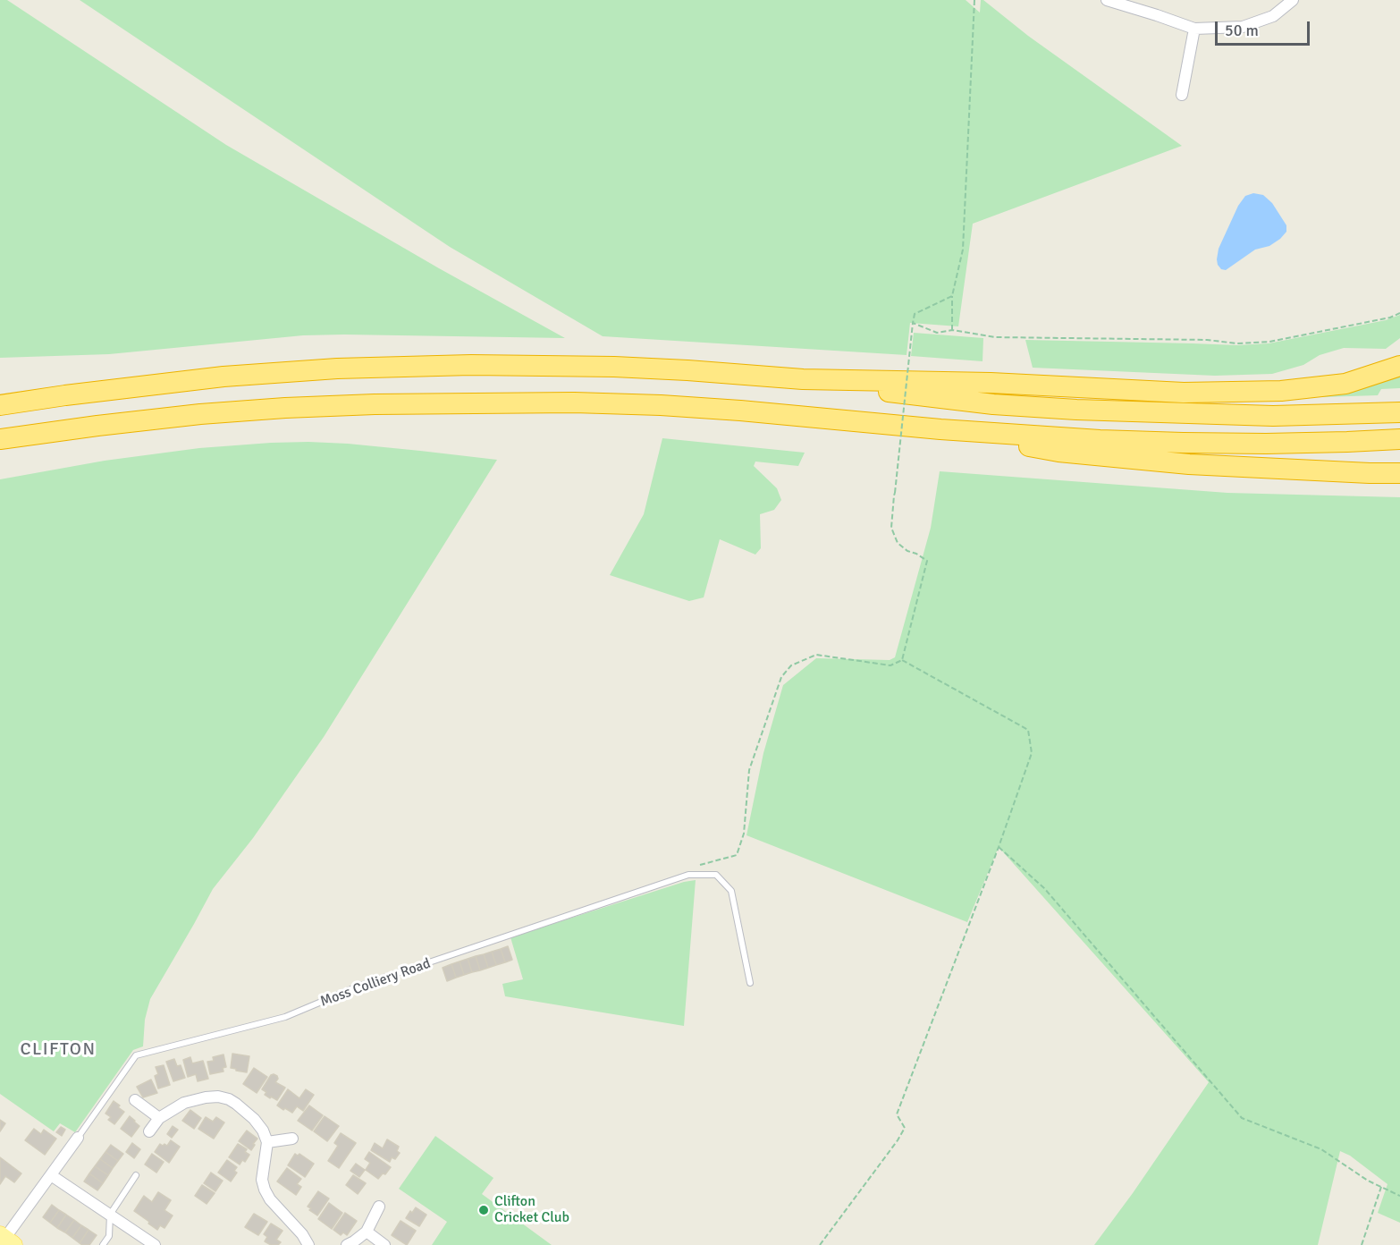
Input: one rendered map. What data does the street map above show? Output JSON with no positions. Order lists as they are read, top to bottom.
{
  "streets": {
    "street": ["Moss Colliery Road"]
  },
  "districts": ["CLIFTON"],
  "places": ["Clifton Cricket Club"],
  "scale_bar": "50 m"
}
